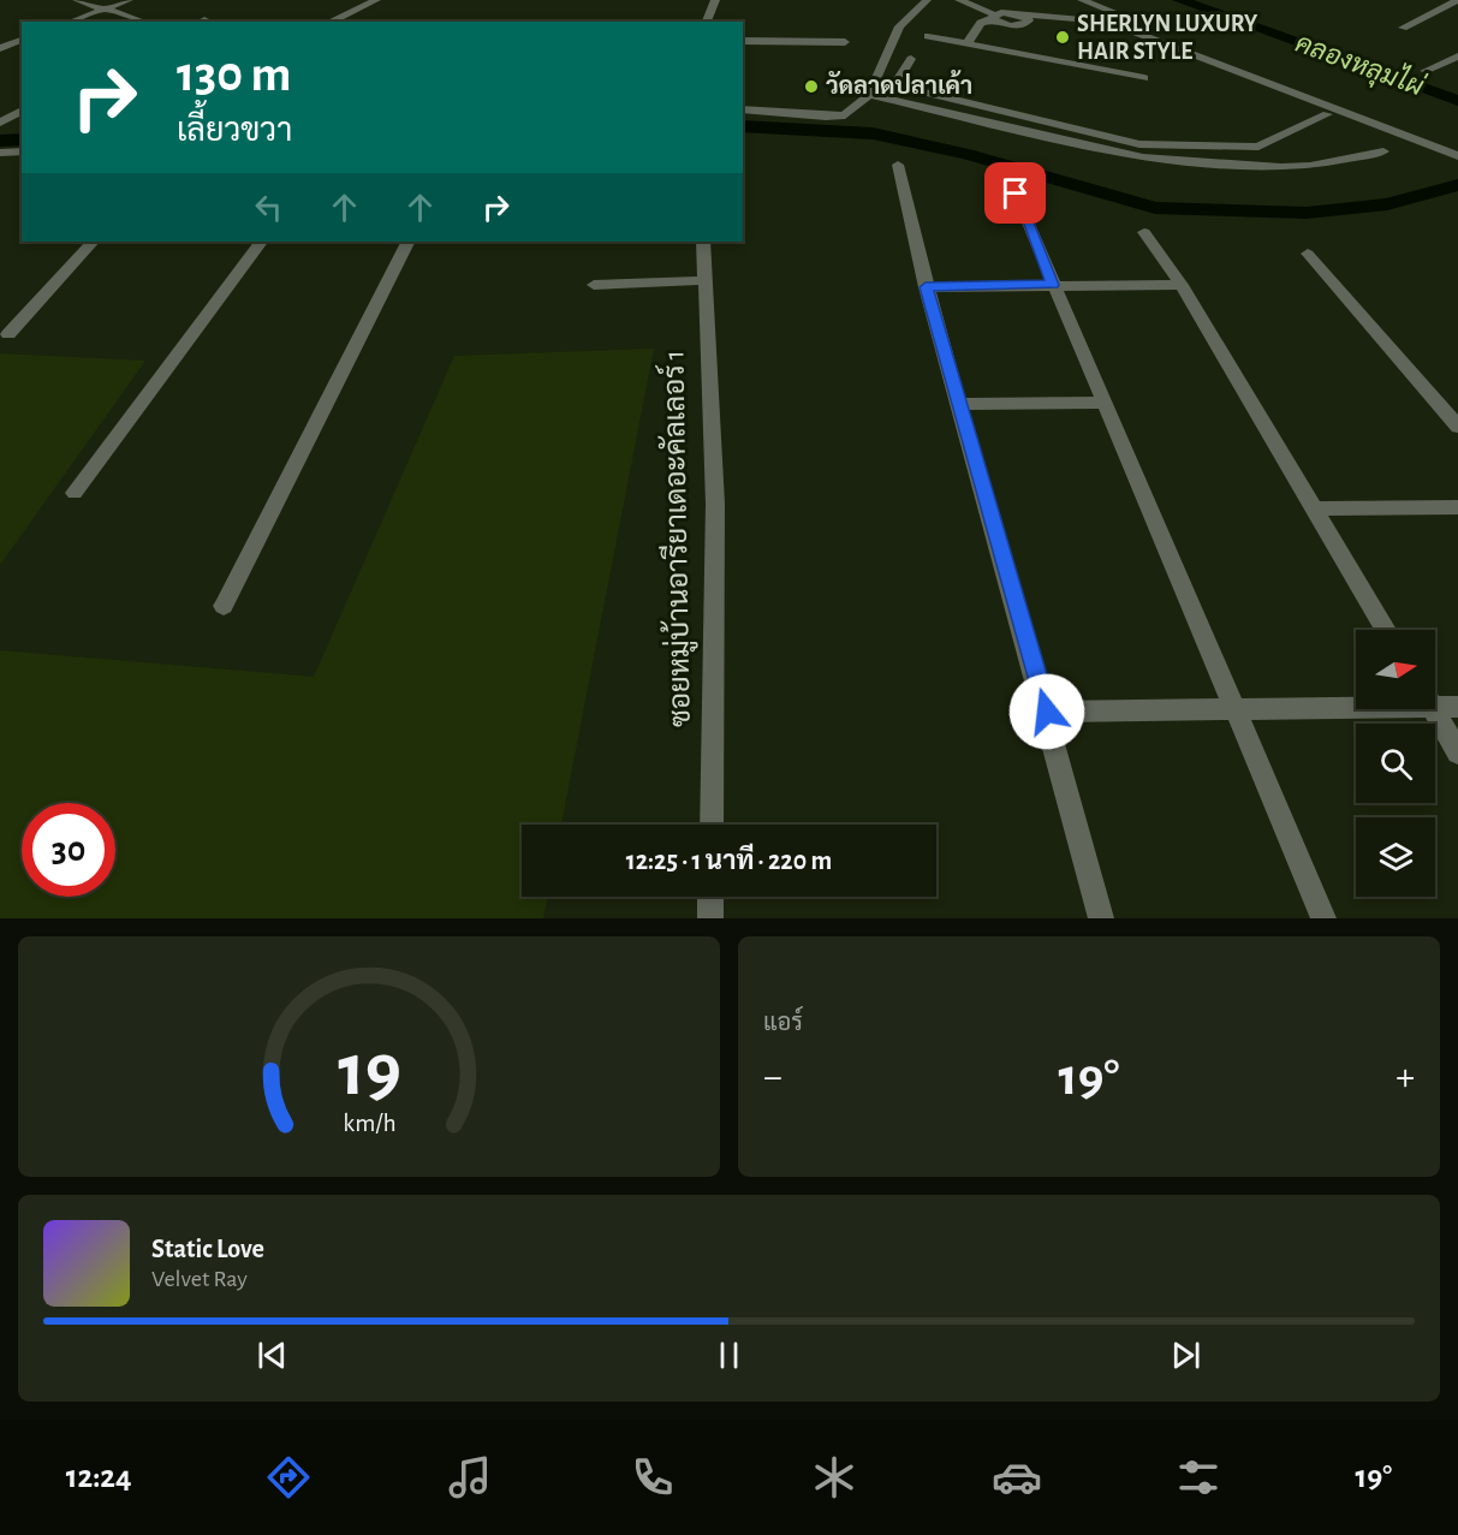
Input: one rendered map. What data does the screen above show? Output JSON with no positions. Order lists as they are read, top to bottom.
{
  "streets": {
    "street": ["ซอยหมู่บ้านอารียาเดอะคัลเลอร์ 1"]
  },
  "water": ["คลองหลุมไผ่"],
  "places": ["SHERLYN LUXURY HAIR STYLE", "วัดลาดปลาเค้า"],
  "north": "right",
  "page": {
    "turn": ["130 m", "เลี้ยวขวา"],
    "limit": "30",
    "trip": "12:25 · 1 นาที · 220 m",
    "tile": "แอร์",
    "heat": ["−", "19°", "+"],
    "song": ["Static Love", "Velvet Ray"],
    "tabs": ["12:24", "19°"],
    "gauge": ["19", "km/h"]
  }
}
